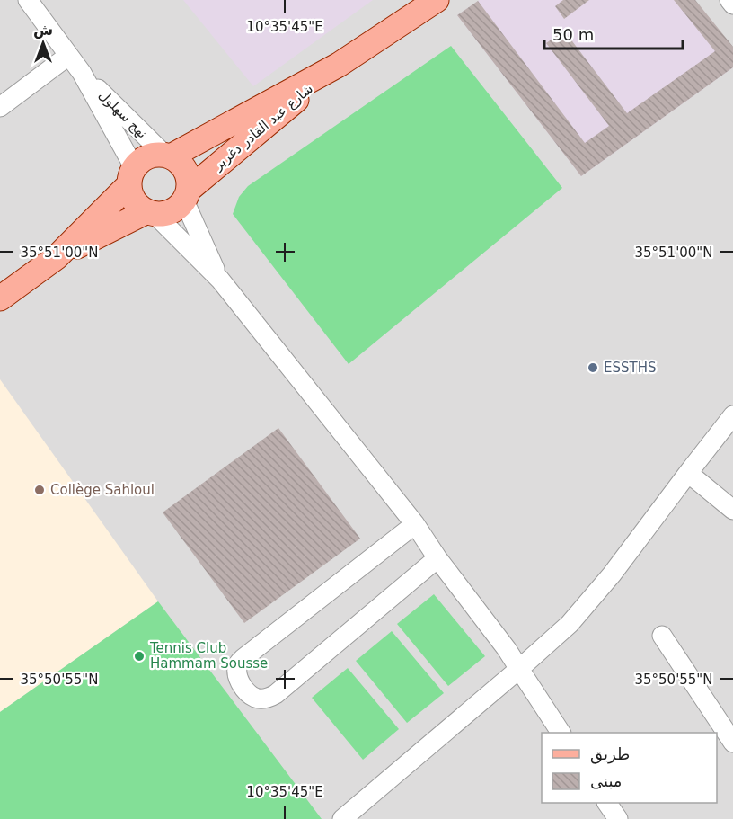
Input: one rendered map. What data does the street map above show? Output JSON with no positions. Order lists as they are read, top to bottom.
{
  "streets": {
    "main road": ["شارع عبد القادر دغرير"],
    "street": ["نهج سهلول"]
  },
  "crossings": [
    ["نهج سهلول", "شارع عبد القادر دغرير"]
  ],
  "places": ["ESSTHS", "Collège Sahloul", "Tennis Club Hammam Sousse"],
  "legend": ["طريق", "مبنى"],
  "scale_bar": "50 m",
  "north": "top",
  "coordinates": ["10°35'45\"E", "35°51'00\"N", "35°50'55\"N"]
}
